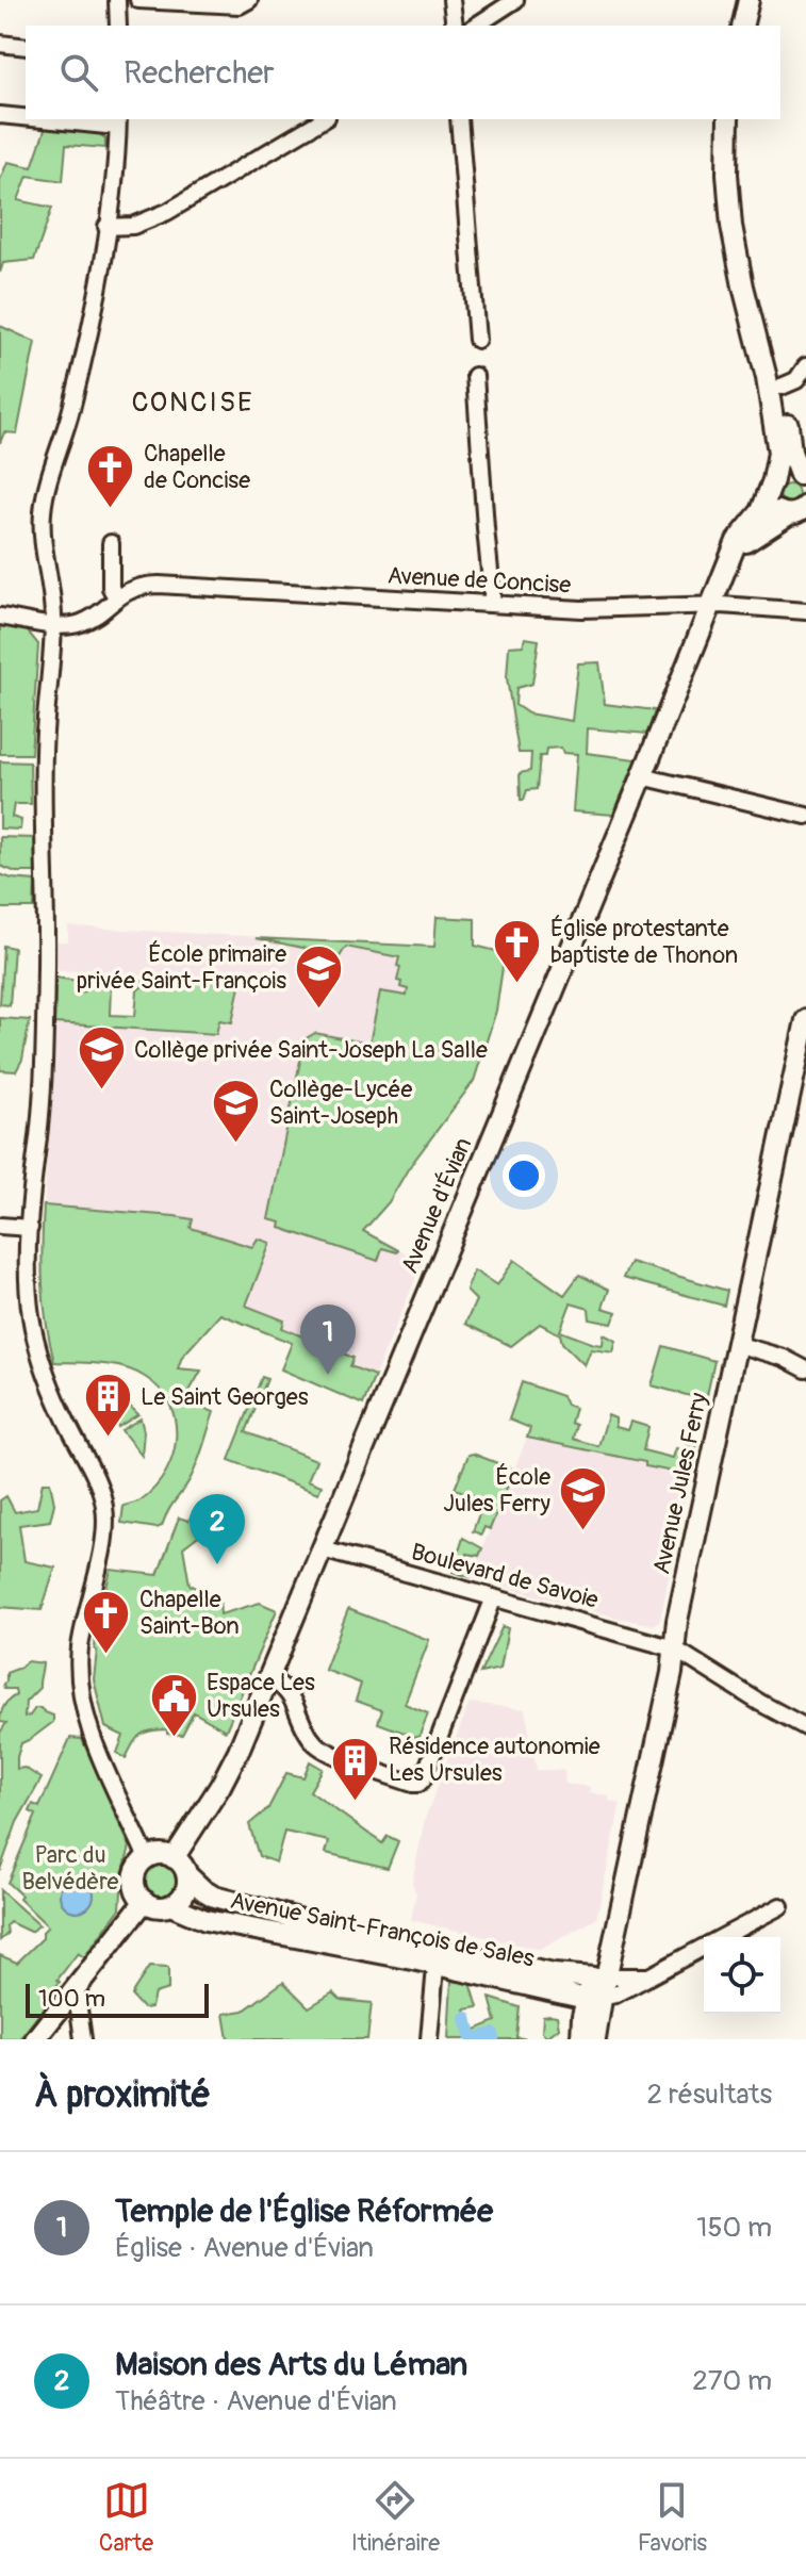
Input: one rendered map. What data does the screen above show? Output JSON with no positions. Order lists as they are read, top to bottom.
{
  "streets": {
    "street": [
      "Avenue de Concise",
      "Avenue d'Évian",
      "Avenue Jules Ferry",
      "Boulevard de Savoie",
      "Avenue Saint-François de Sales"
    ]
  },
  "crossings": [
    ["Avenue de Concise", "Avenue d'Évian"],
    ["Avenue d'Évian", "Boulevard de Savoie"],
    ["Avenue d'Évian", "Avenue Saint-François de Sales"],
    ["Avenue Jules Ferry", "Boulevard de Savoie"],
    ["Avenue Jules Ferry", "Avenue Saint-François de Sales"]
  ],
  "districts": ["CONCISE"],
  "parks": ["Parc du Belvédère"],
  "places": {
    "church": ["Chapelle de Concise", "Église protestante baptiste de Thonon", "Chapelle Saint-Bon"],
    "school or university": [
      "École primaire privée Saint-François",
      "Collège privée Saint-Joseph La Salle",
      "Collège-Lycée Saint-Joseph",
      "École Jules Ferry"
    ],
    "building": ["Le Saint Georges", "Résidence autonomie Les Ursules"],
    "public building": ["Espace Les Ursules"]
  },
  "scale_bar": "100 m",
  "page": {
    "search": "Rechercher",
    "pins": ["1", "2"],
    "scale": "100 m",
    "heading": ["À proximité", "2 résultats"],
    "list": [
      {
        "mark": "1",
        "name": "Temple de l'Église Réformée",
        "note": "Église · Avenue d'Évian",
        "value": "150 m"
      },
      {
        "mark": "2",
        "name": "Maison des Arts du Léman",
        "note": "Théâtre · Avenue d'Évian",
        "value": "270 m"
      }
    ],
    "nav": ["Carte", "Itinéraire", "Favoris"]
  }
}
